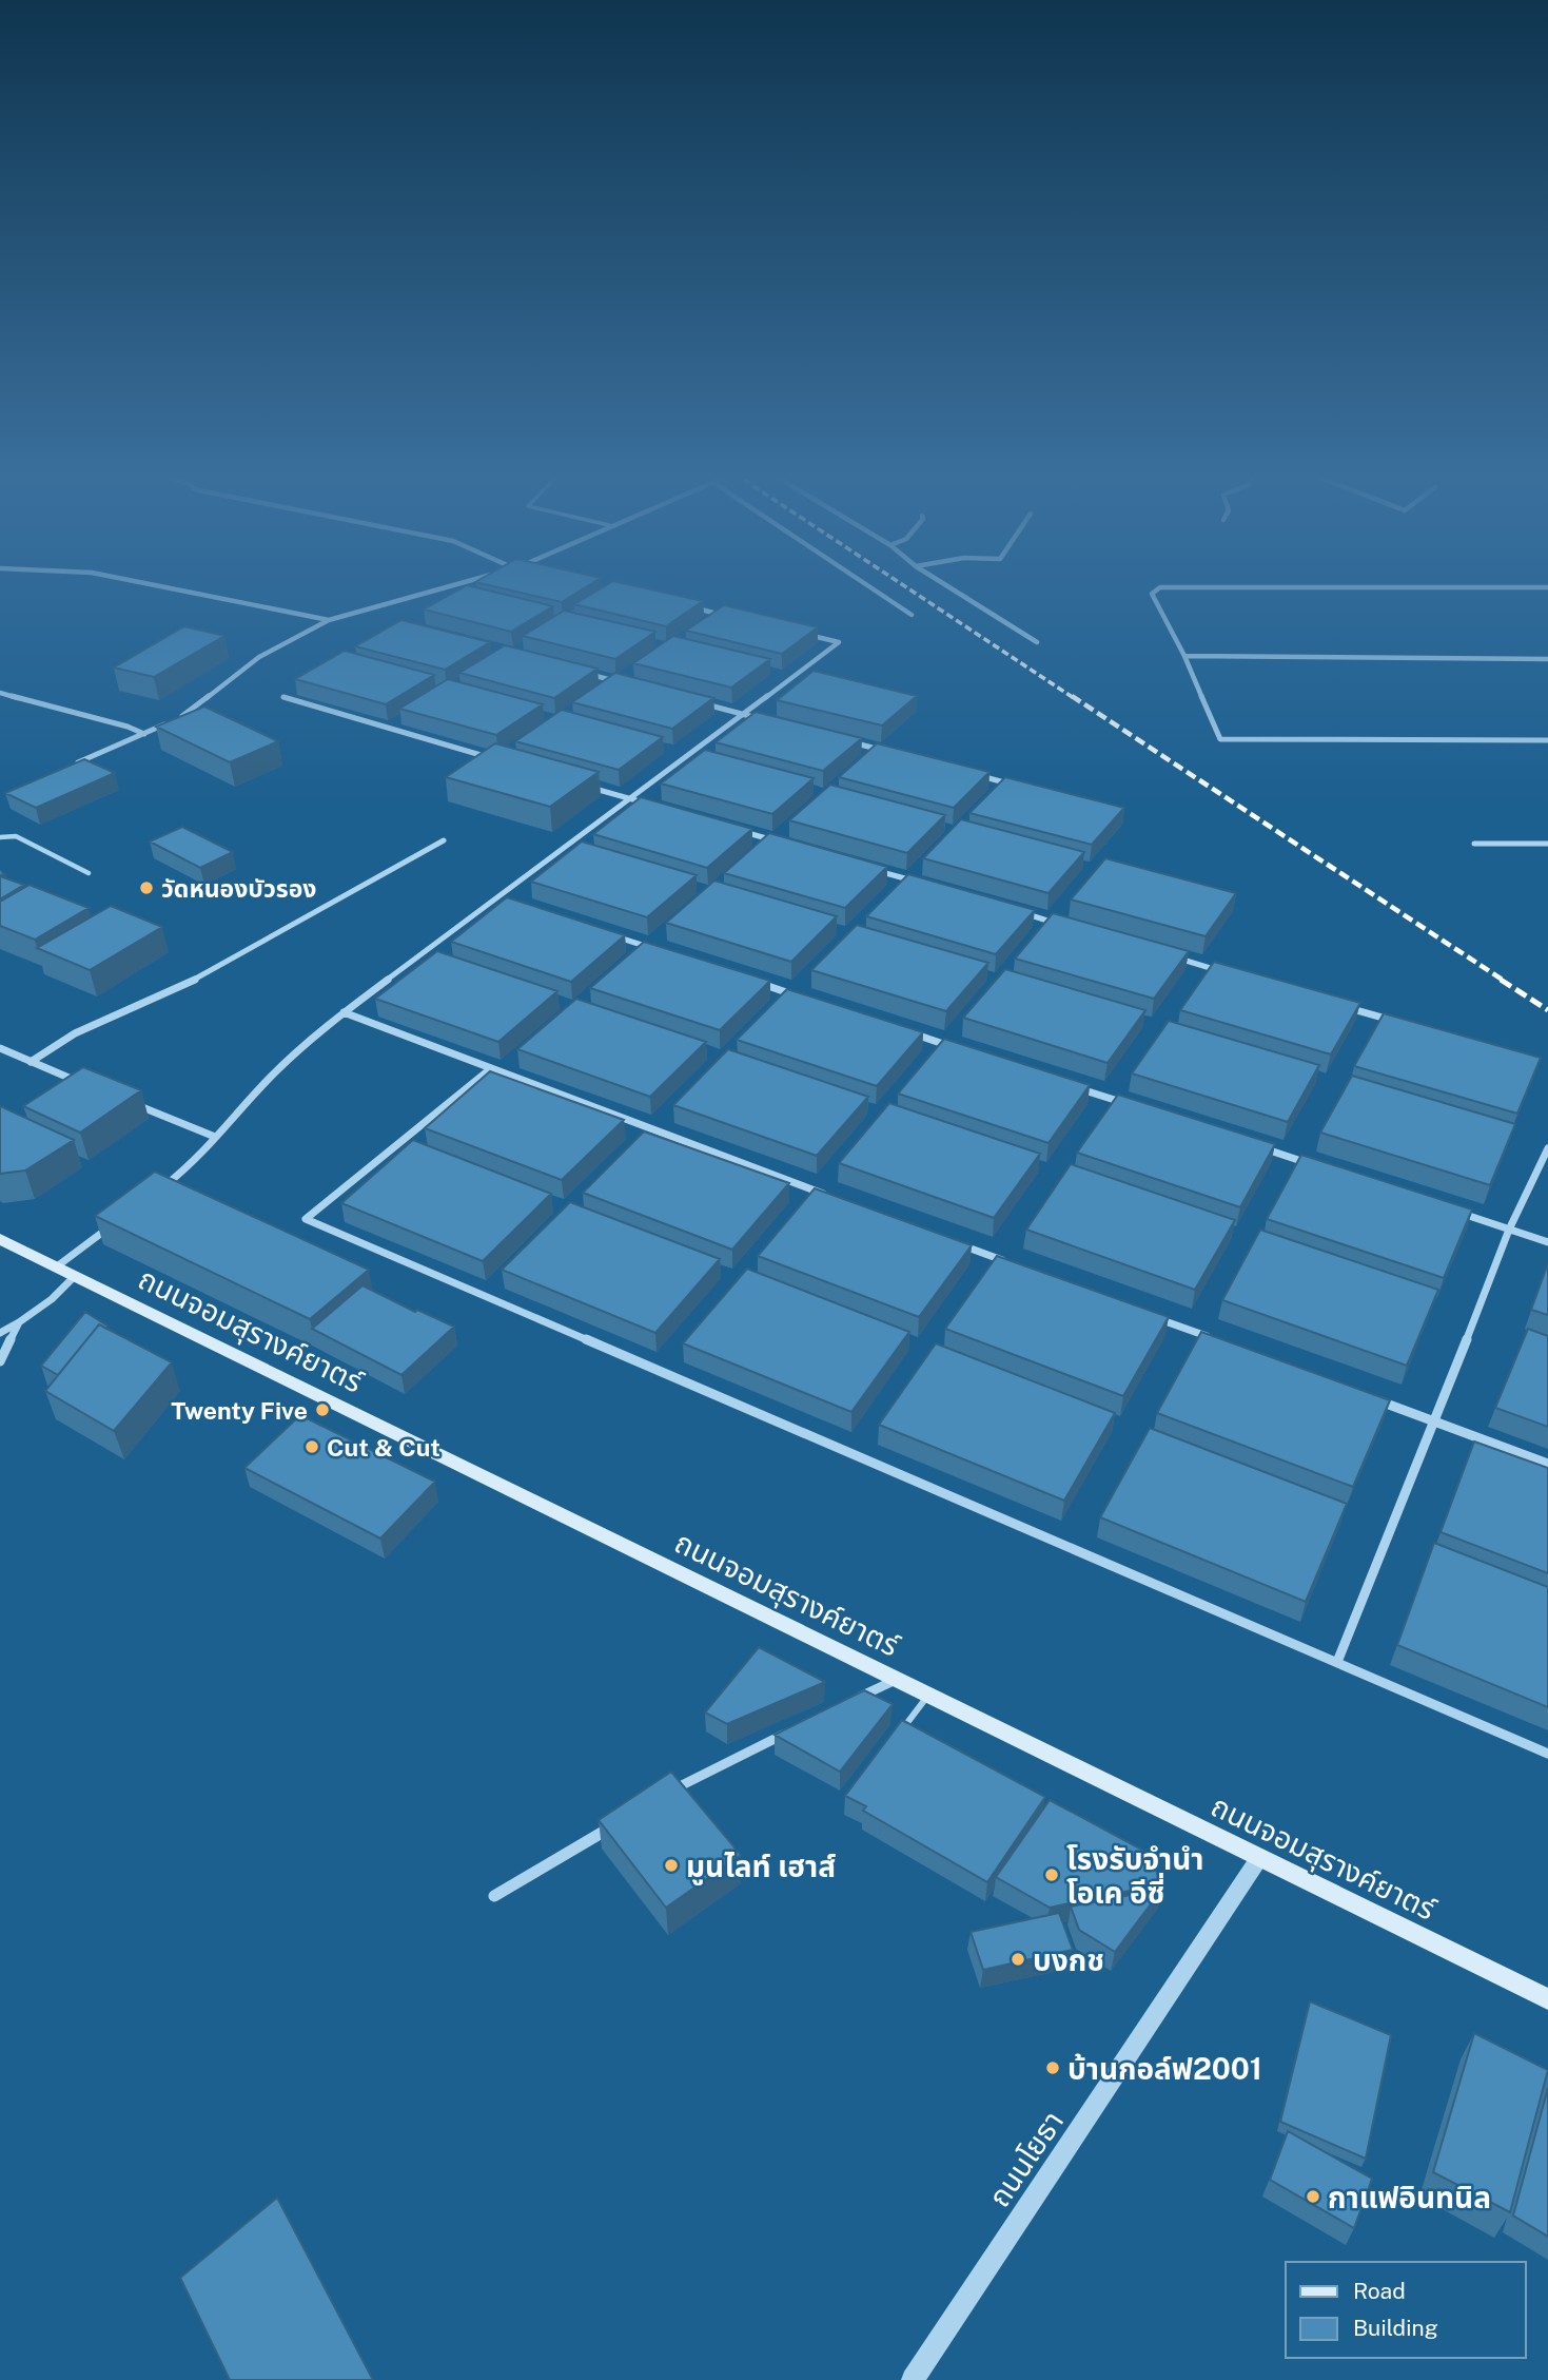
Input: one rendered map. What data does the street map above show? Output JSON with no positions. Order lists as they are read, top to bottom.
{
  "streets": {
    "main road": ["ถนนจอมสุรางค์ยาตร์"],
    "street": ["ถนนโยธา"]
  },
  "crossings": [
    ["ถนนจอมสุรางค์ยาตร์", "ถนนโยธา"]
  ],
  "places": [
    "วัดหนองบัวรอง",
    "Twenty Five",
    "Cut & Cut",
    "มูนไลท์ เฮาส์",
    "โรงรับจำนำ โอเค อีซี่",
    "บงกช",
    "บ้านกอล์ฟ2001",
    "กาแฟอินทนิล"
  ],
  "legend": ["Road", "Building"]
}
